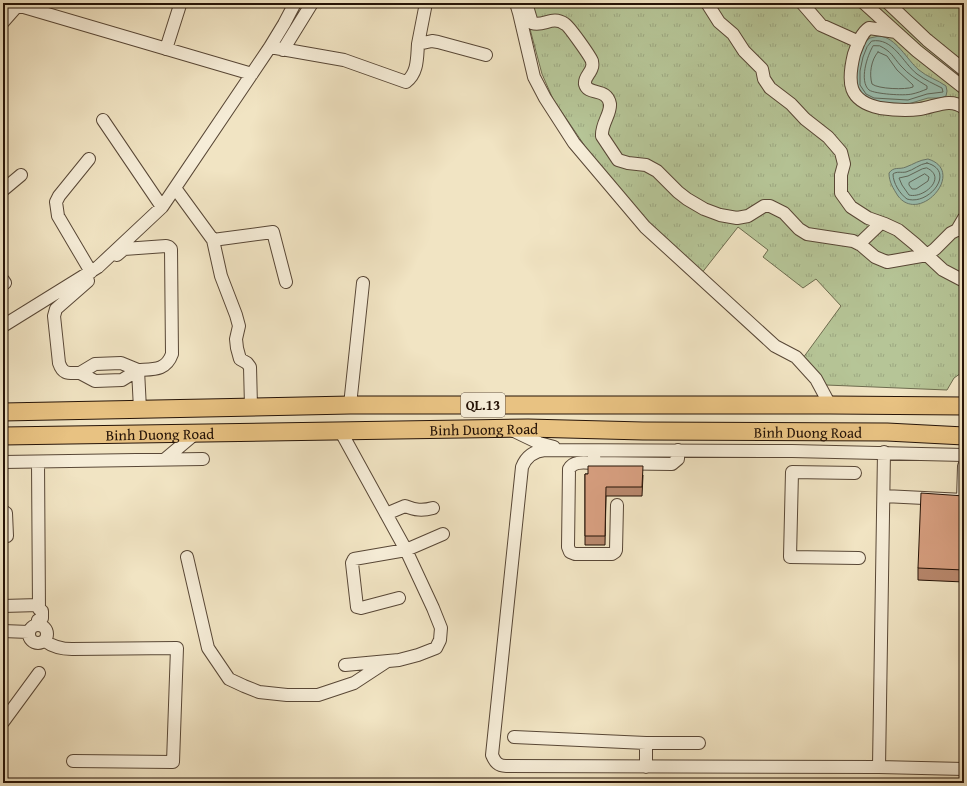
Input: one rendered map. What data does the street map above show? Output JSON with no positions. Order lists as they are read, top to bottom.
{
  "streets": {
    "highway": ["QL.13", "Binh Duong Road"]
  }
}
